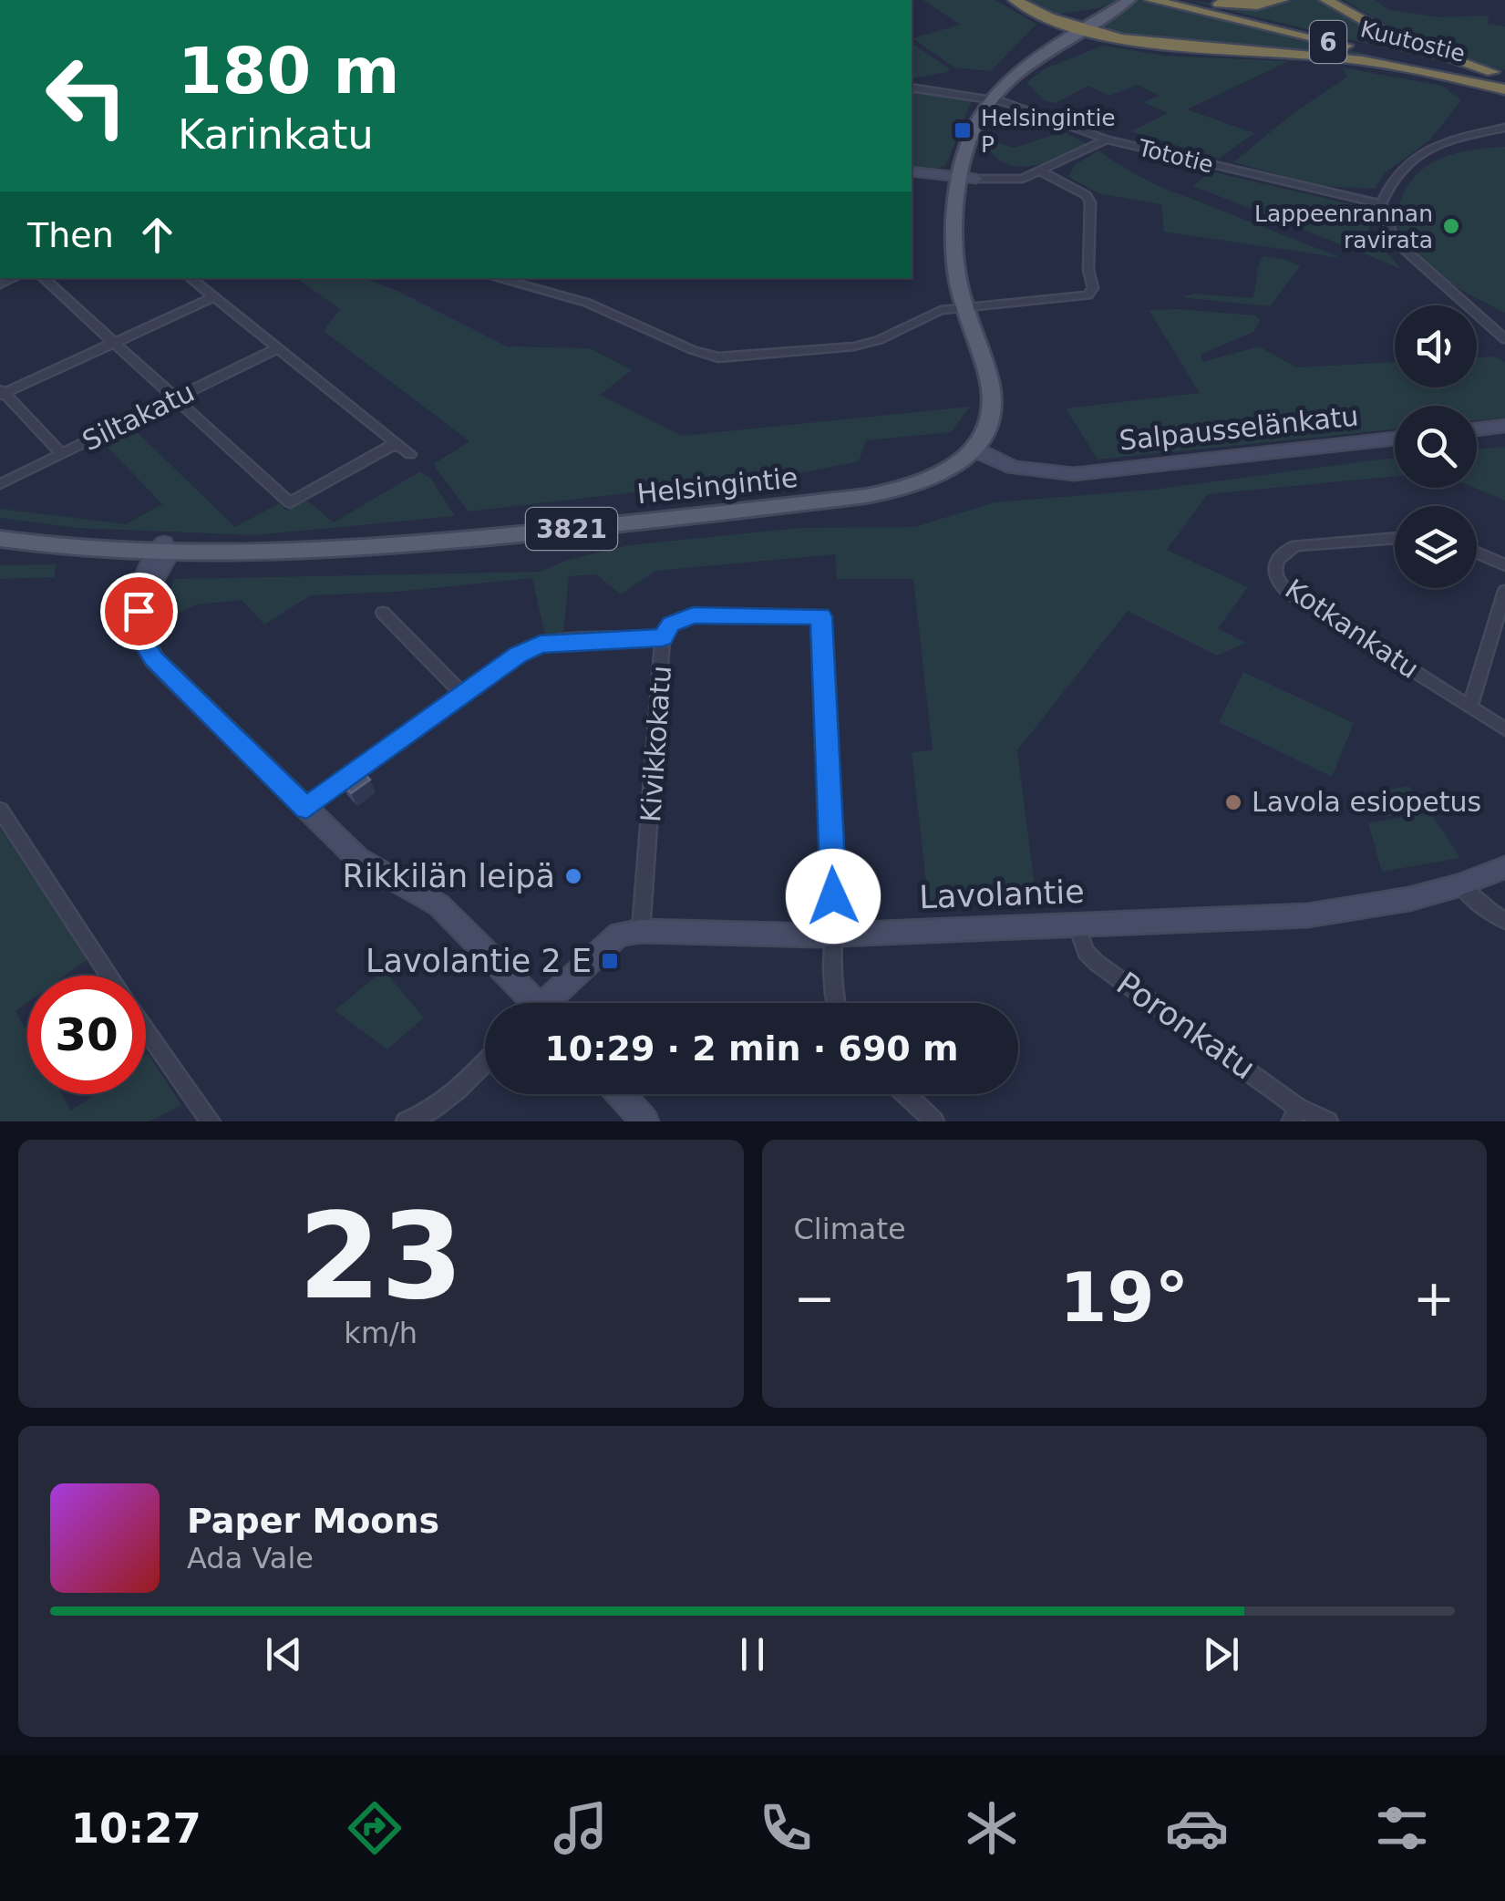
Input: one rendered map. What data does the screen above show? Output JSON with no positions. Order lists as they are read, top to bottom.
{
  "streets": {
    "highway": ["Kuutostie", "6"],
    "main road": [
      "Salpausselänkatu",
      "Helsingintie",
      "3821",
      "Lavolantie"
    ],
    "street": [
      "Tototie",
      "Siltakatu",
      "Kotkankatu",
      "Kivikkokatu",
      "Poronkatu"
    ]
  },
  "crossings": [
    ["Salpausselänkatu", "Helsingintie"],
    ["Kivikkokatu", "Lavolantie"],
    ["Lavolantie", "Poronkatu"]
  ],
  "places": {
    "transit": ["Helsingintie P", "Lavolantie 2 E"],
    "other": ["Lappeenrannan ravirata", "Lavola esiopetus", "Rikkilän leipä"]
  },
  "page": {
    "turn": ["180 m", "Karinkatu"],
    "then": "Then",
    "limit": "30",
    "trip": "10:29 · 2 min · 690 m",
    "tile": [
      ["23", "km/h"],
      "Climate"
    ],
    "heat": ["−", "19°", "+"],
    "song": ["Paper Moons", "Ada Vale"],
    "tabs": "10:27"
  }
}
